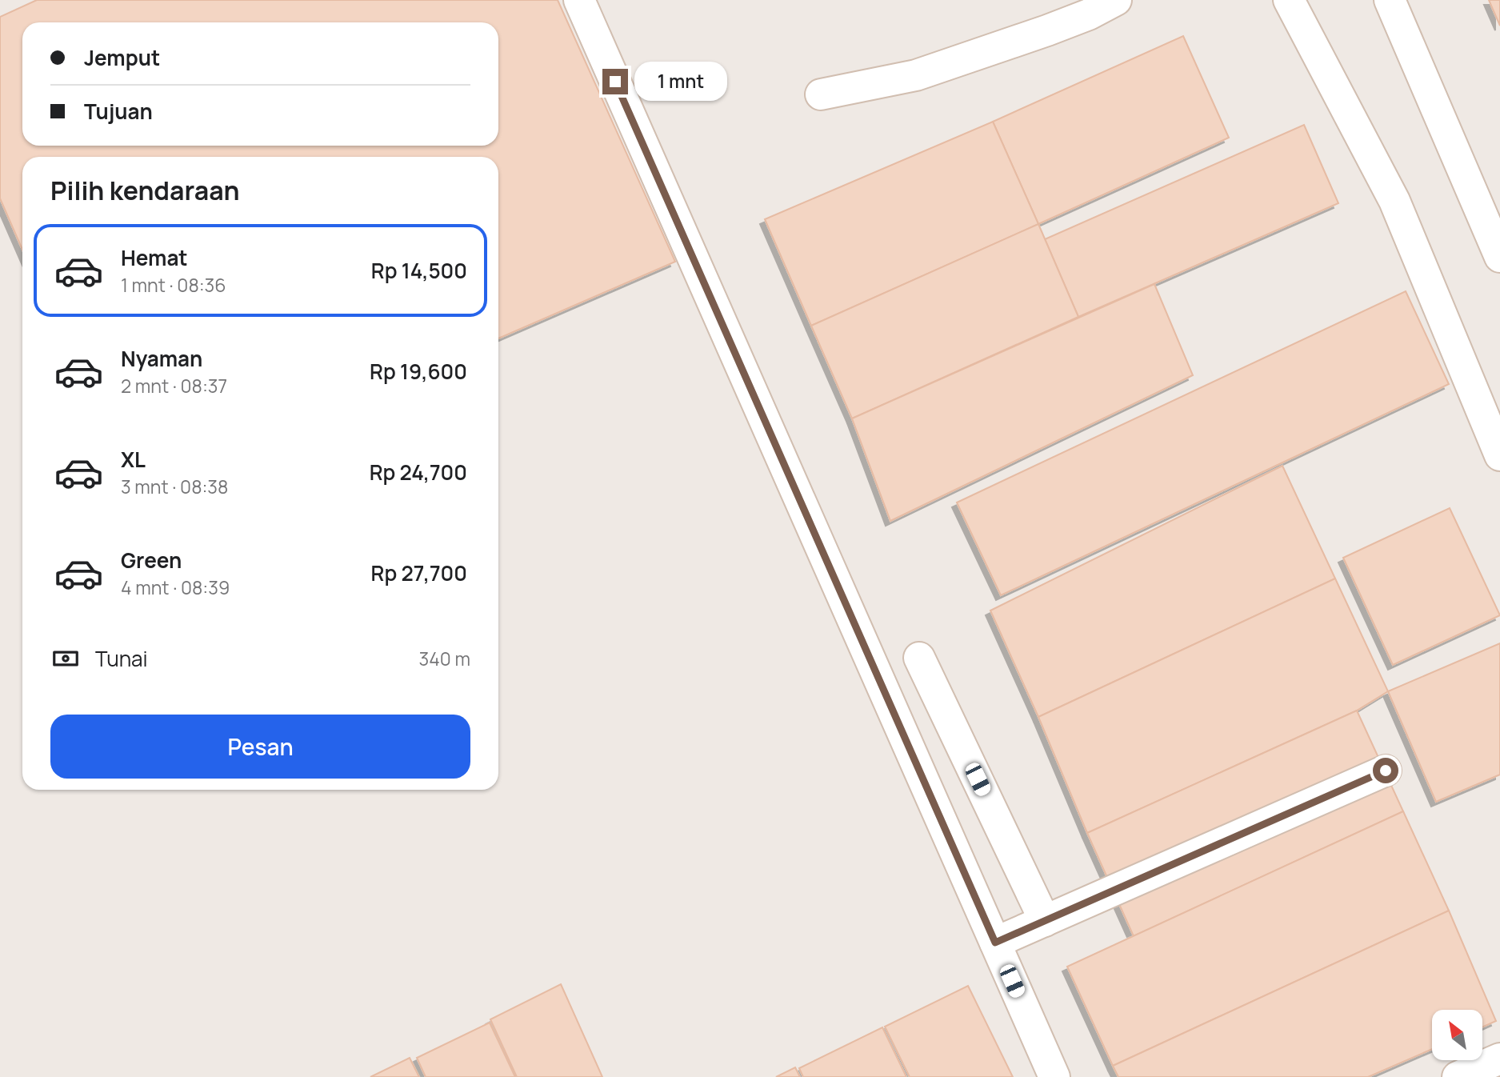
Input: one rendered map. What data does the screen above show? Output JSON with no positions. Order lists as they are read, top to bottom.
{
  "north": "top left",
  "page": {
    "banner": ["Jemput", "Tujuan"],
    "bubble": "1 mnt",
    "heading": "Pilih kendaraan",
    "list": [
      {
        "name": "Hemat",
        "note": "1 mnt · 08:36",
        "value": "Rp 14,500"
      },
      {
        "name": "Nyaman",
        "note": "2 mnt · 08:37",
        "value": "Rp 19,600"
      },
      {
        "name": "XL",
        "note": "3 mnt · 08:38",
        "value": "Rp 24,700"
      },
      {
        "name": "Green",
        "note": "4 mnt · 08:39",
        "value": "Rp 27,700"
      }
    ],
    "pay": ["Tunai", "340 m"],
    "buttons": "Pesan"
  }
}
